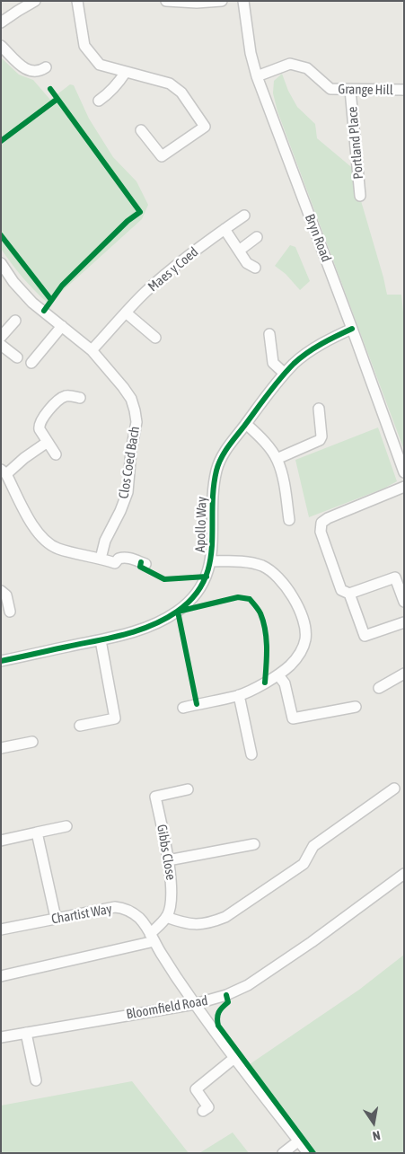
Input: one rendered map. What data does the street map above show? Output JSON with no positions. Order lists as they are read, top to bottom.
{
  "streets": {
    "street": [
      "Grange Hill",
      "Portland Place",
      "Bryn Road",
      "Maes y Coed",
      "Clos Coed Bach",
      "Apollo Way",
      "Gibbs Close",
      "Chartist Way",
      "Bloomfield Road"
    ]
  },
  "crossings": [
    ["Grange Hill", "Portland Place"],
    ["Grange Hill", "Bryn Road"],
    ["Bryn Road", "Apollo Way"],
    ["Maes y Coed", "Clos Coed Bach"],
    ["Chartist Way", "Bloomfield Road"]
  ],
  "north": "bottom"
}
